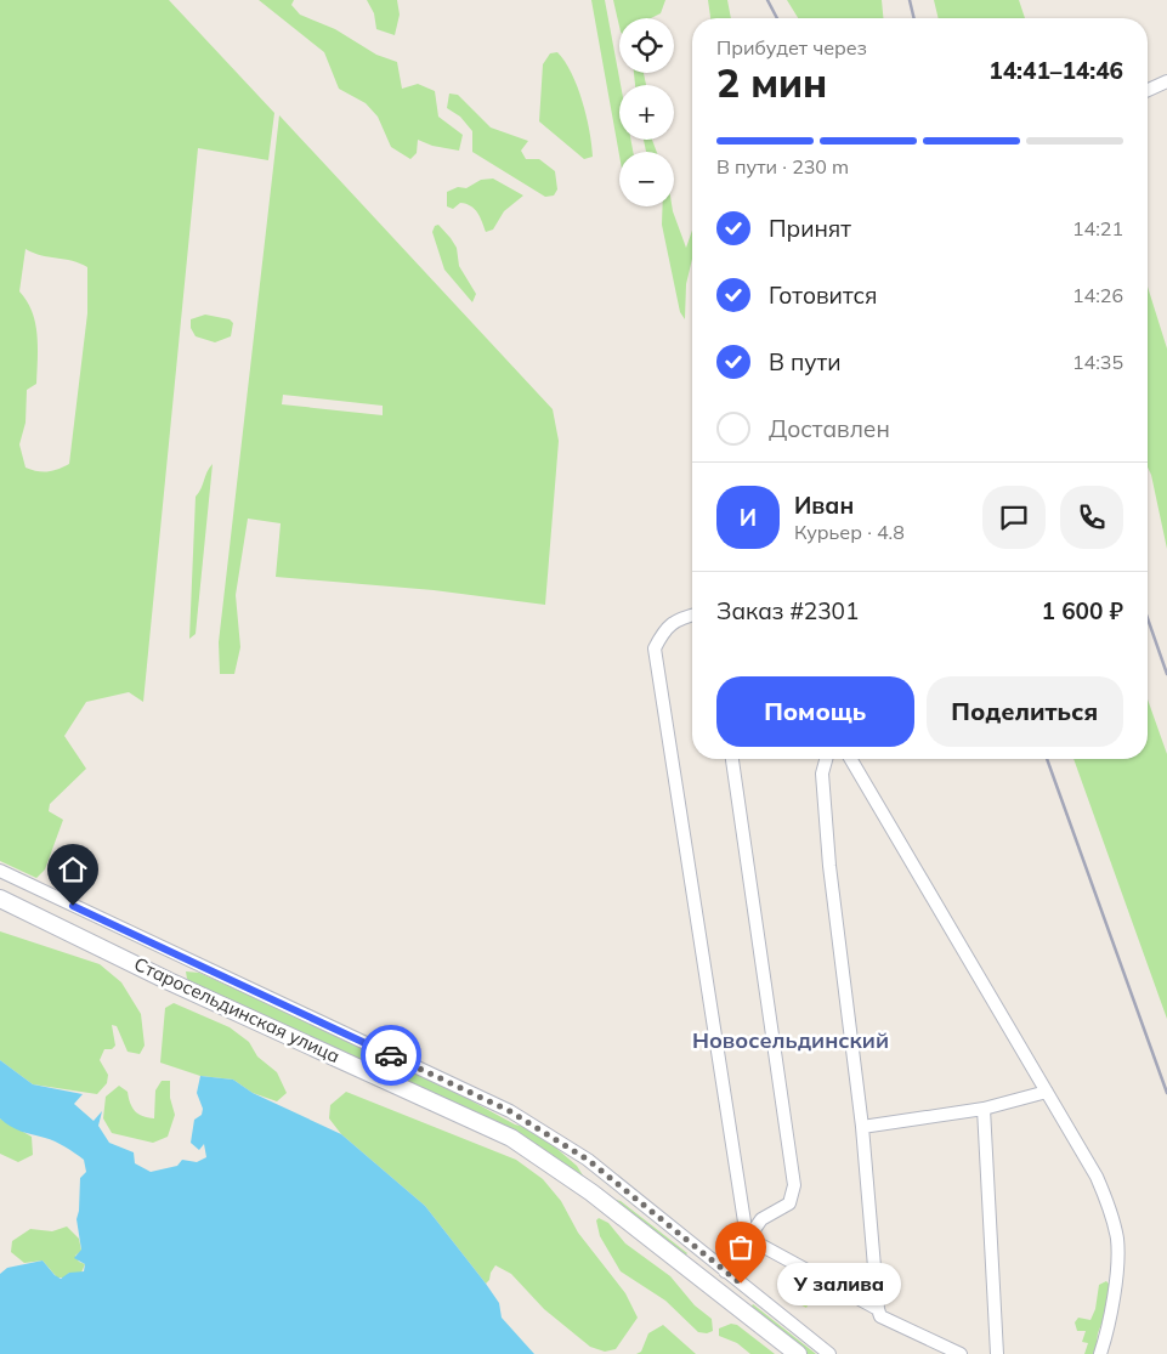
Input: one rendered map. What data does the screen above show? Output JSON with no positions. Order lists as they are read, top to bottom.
{
  "streets": {
    "main road": ["Старосельдинская улица"]
  },
  "districts": ["Новосельдинский"],
  "places": ["У залива"],
  "page": {
    "map_buttons": ["+", "−"],
    "heading": ["2 мин", "Прибудет через", "14:41–14:46"],
    "panel": [
      "Иван",
      "Курьер · 4.8",
      "Заказ #2301",
      "1 600 ₽"
    ],
    "bar": "В пути · 230 m",
    "list": [
      ["Принят", "14:21"],
      ["Готовится", "14:26"],
      ["В пути", "14:35"],
      "Доставлен"
    ],
    "round": "И",
    "buttons": ["Помощь", "Поделиться"],
    "bubble": "У залива"
  }
}
